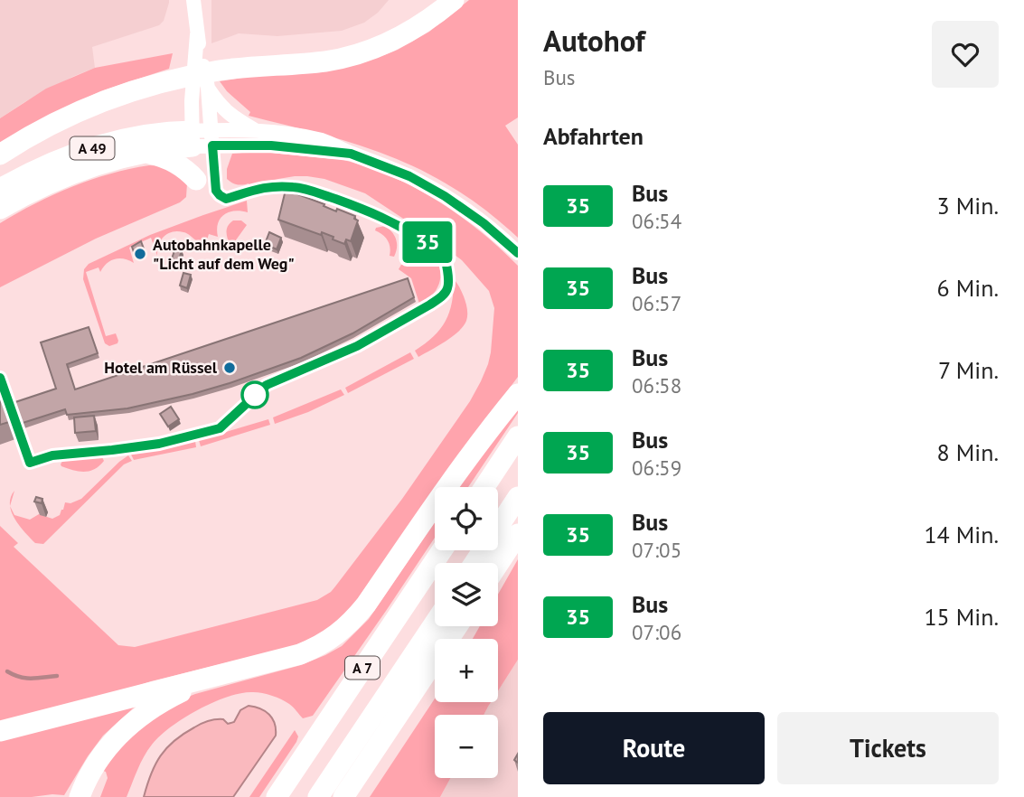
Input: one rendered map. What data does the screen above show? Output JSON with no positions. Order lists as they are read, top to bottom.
{
  "streets": {
    "highway": ["A 49", "A 7"]
  },
  "places": ["Autobahnkapelle \"Licht auf dem Weg\"", "Hotel am Rüssel"],
  "lines": ["bus line 35"],
  "page": {
    "on_map": "35",
    "heading": [
      ["Autohof", "Bus"],
      "Abfahrten"
    ],
    "list": [
      {
        "mark": "35",
        "name": "Bus",
        "note": "06:54",
        "value": "3 Min."
      },
      {
        "mark": "35",
        "name": "Bus",
        "note": "06:57",
        "value": "6 Min."
      },
      {
        "mark": "35",
        "name": "Bus",
        "note": "06:58",
        "value": "7 Min."
      },
      {
        "mark": "35",
        "name": "Bus",
        "note": "06:59",
        "value": "8 Min."
      },
      {
        "mark": "35",
        "name": "Bus",
        "note": "07:05",
        "value": "14 Min."
      },
      {
        "mark": "35",
        "name": "Bus",
        "note": "07:06",
        "value": "15 Min."
      }
    ],
    "map_buttons": ["+", "−"],
    "buttons": ["Route", "Tickets"]
  }
}
